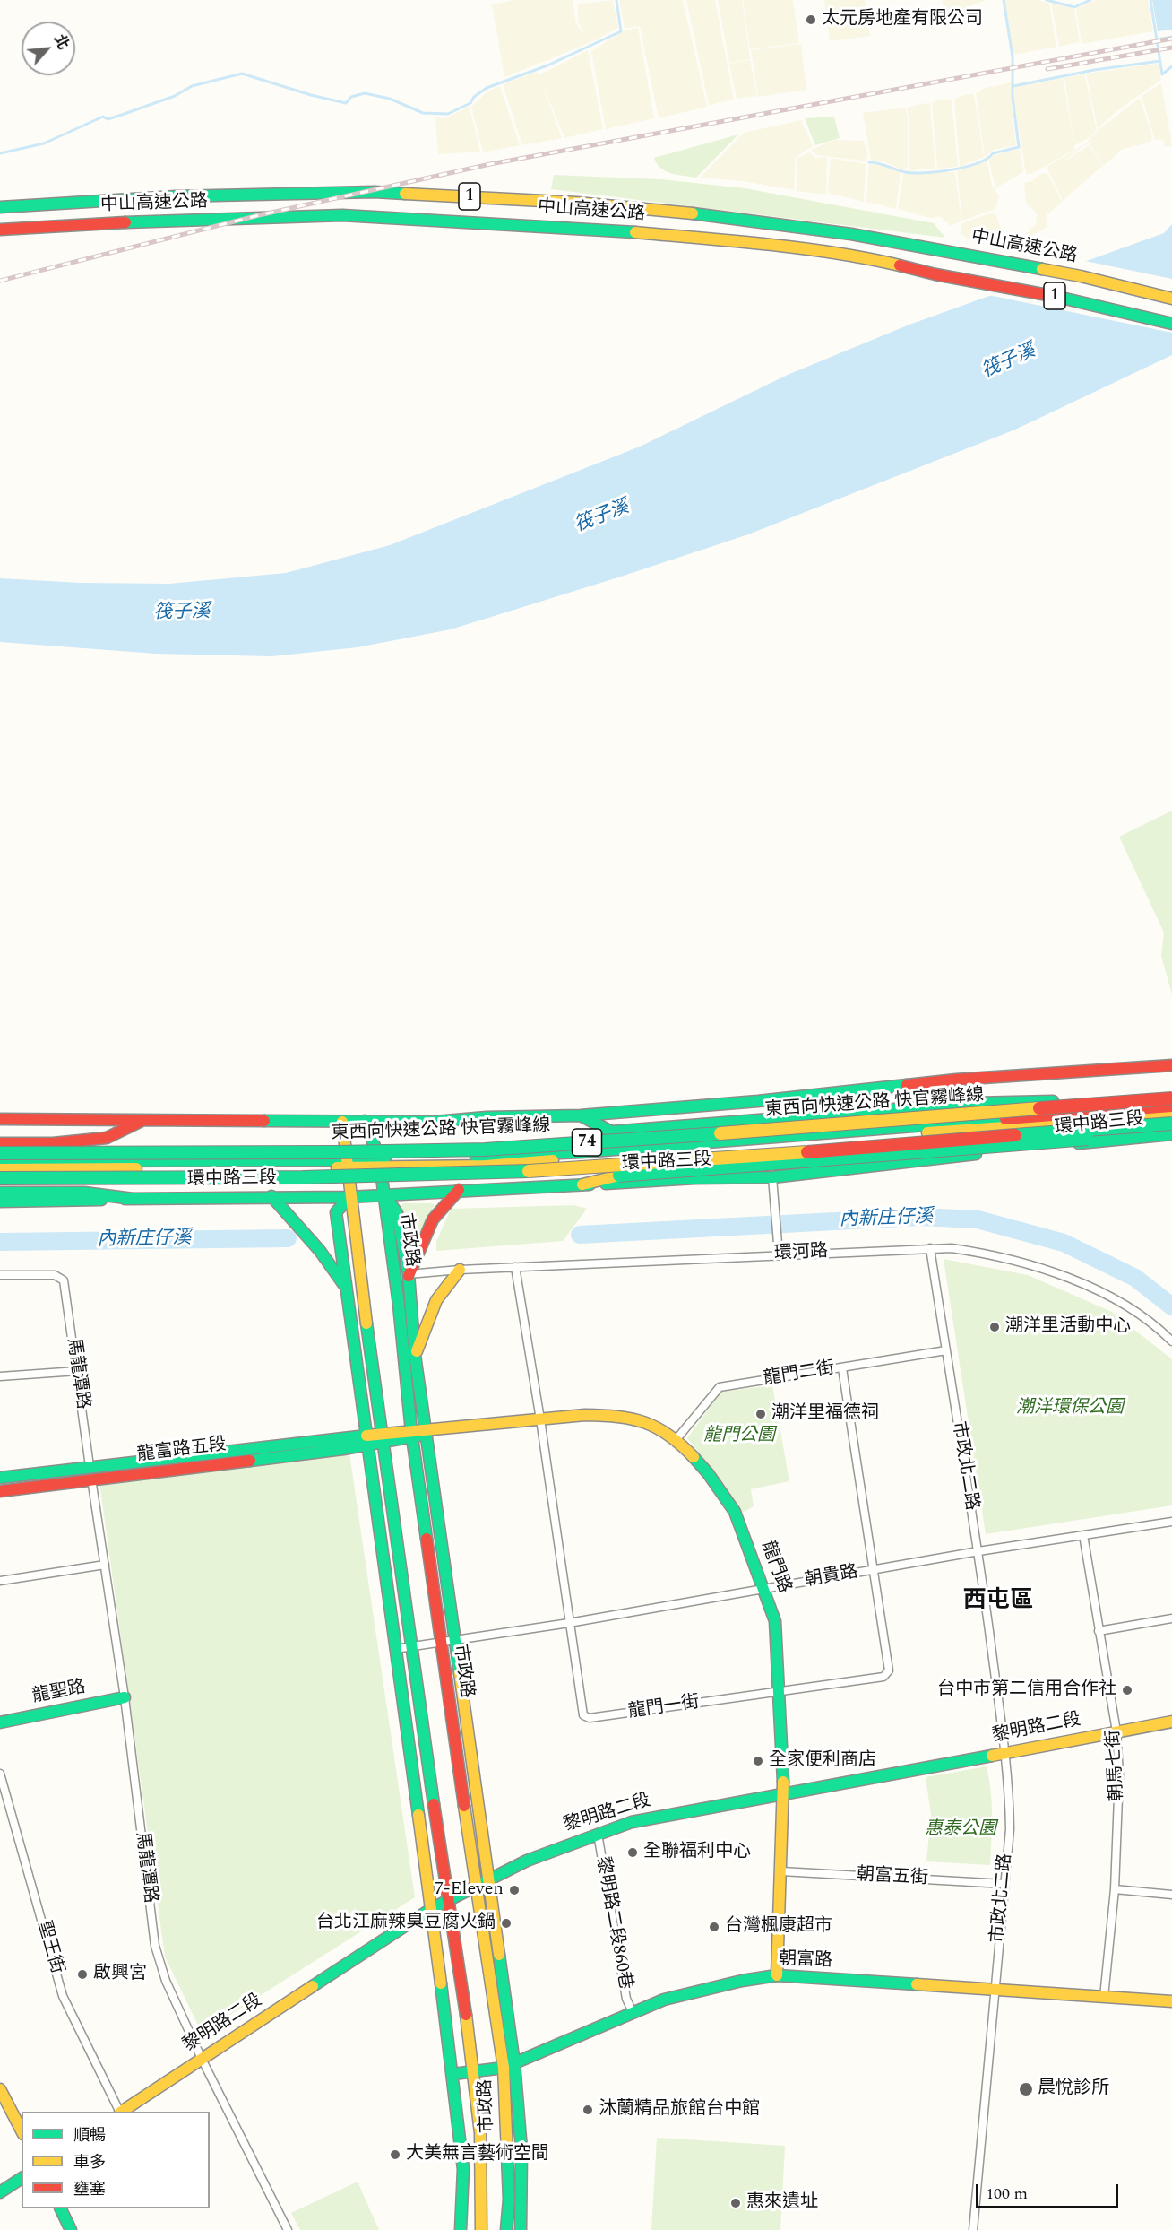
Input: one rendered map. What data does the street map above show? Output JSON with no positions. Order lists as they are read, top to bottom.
{
  "streets": {
    "main road": [
      "1",
      "中山高速公路",
      "東西向快速公路 快官霧峰線",
      "環中路三段",
      "74",
      "市政路",
      "龍富路五段",
      "龍門路",
      "龍聖路",
      "黎明路二段",
      "朝富路"
    ],
    "street": [
      "環河路",
      "馬龍潭路",
      "龍門二街",
      "市政北二路",
      "朝貴路",
      "龍門一街",
      "朝馬七街",
      "朝富五街",
      "黎明路二段860巷",
      "聖王街"
    ]
  },
  "crossings": [
    ["東西向快速公路 快官霧峰線", "環中路三段"],
    ["環中路三段", "市政路"],
    ["市政路", "環河路"],
    ["市政路", "龍富路五段"],
    ["市政路", "龍門路"],
    ["市政路", "朝貴路"],
    ["市政路", "黎明路二段"],
    ["市政路", "朝富路"],
    ["環河路", "市政北二路"],
    ["環河路", "龍門一街"],
    ["馬龍潭路", "龍富路五段"],
    ["馬龍潭路", "龍聖路"],
    ["馬龍潭路", "黎明路二段"],
    ["龍門二街", "市政北二路"],
    ["龍門二街", "龍門路"],
    ["龍門二街", "龍門一街"],
    ["龍富路五段", "龍門路"],
    ["市政北二路", "朝貴路"],
    ["市政北二路", "黎明路二段"],
    ["市政北二路", "朝富五街"],
    ["市政北二路", "朝富路"],
    ["龍門路", "朝貴路"],
    ["龍門路", "龍門一街"],
    ["龍門路", "黎明路二段"],
    ["龍門路", "朝富五街"],
    ["龍門路", "朝富路"],
    ["朝貴路", "龍門一街"],
    ["朝貴路", "朝馬七街"],
    ["黎明路二段", "朝馬七街"],
    ["黎明路二段", "黎明路二段860巷"],
    ["朝馬七街", "朝富路"],
    ["黎明路二段860巷", "朝富路"]
  ],
  "districts": ["西屯區"],
  "water": ["筏子溪", "內新庄仔溪"],
  "parks": ["潮洋環保公園", "龍門公園", "惠泰公園"],
  "places": [
    "太元房地產有限公司",
    "潮洋里活動中心",
    "潮洋里福德祠",
    "台中市第二信用合作社",
    "全家便利商店",
    "全聯福利中心",
    "7-Eleven",
    "台北江麻辣臭豆腐火鍋",
    "台灣楓康超市",
    "啟興宮",
    "晨悅診所",
    "沐蘭精品旅館台中館",
    "大美無言藝術空間",
    "惠來遺址"
  ],
  "legend": ["順暢", "車多", "壅塞"],
  "scale_bar": "100 m",
  "north": "top right"
}
